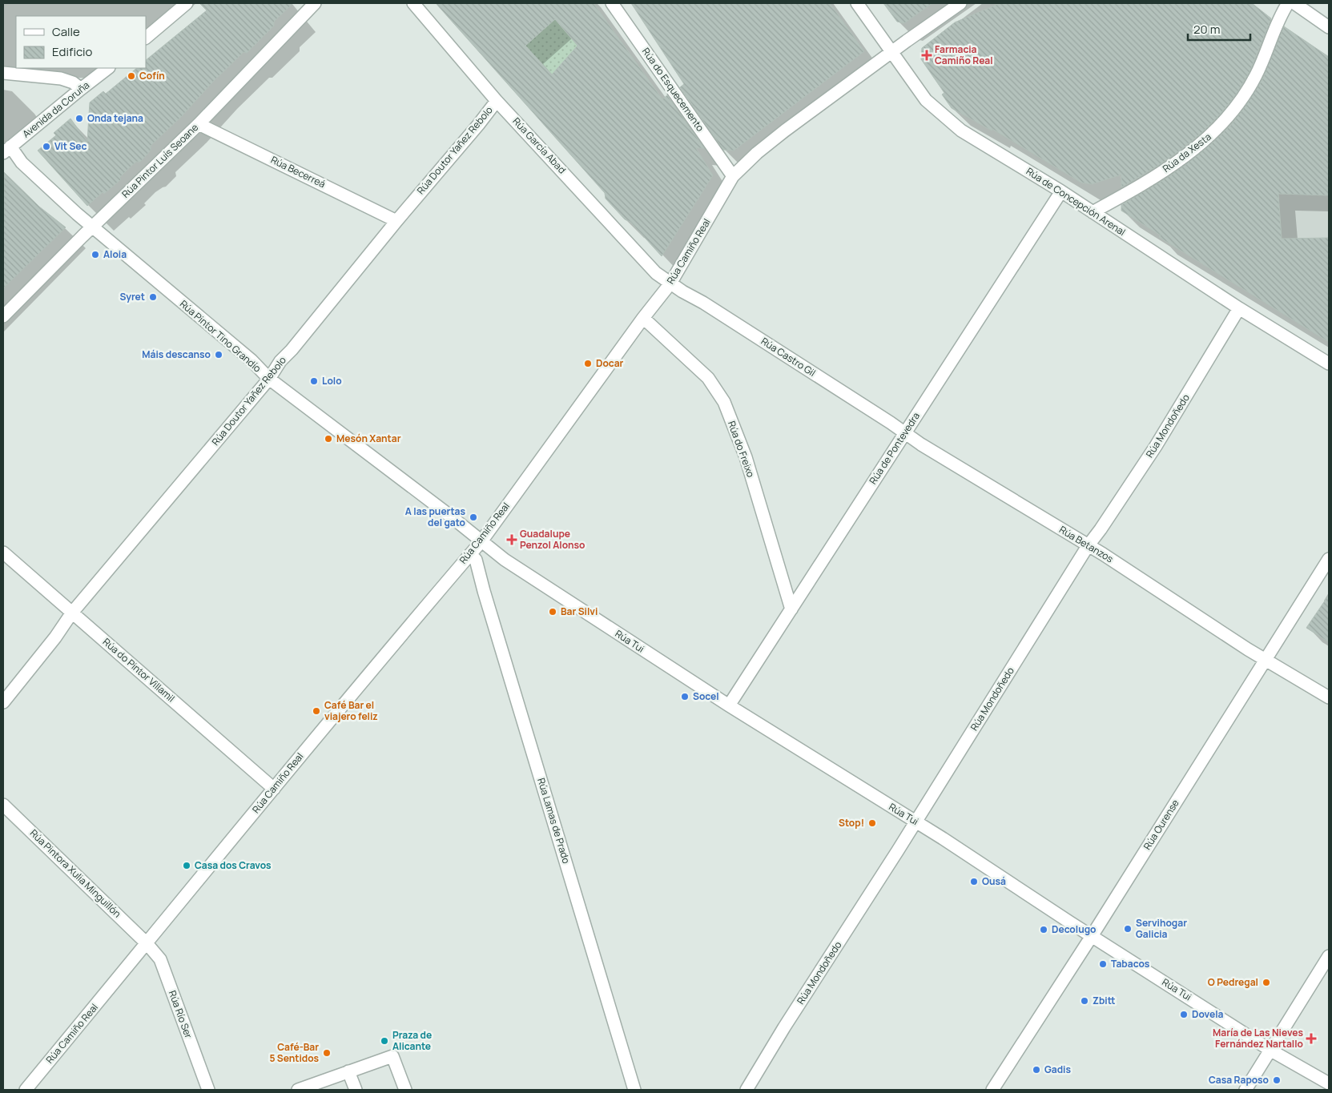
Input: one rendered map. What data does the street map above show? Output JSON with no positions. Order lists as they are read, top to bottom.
{
  "streets": {
    "street": [
      "Rúa do Esquecemento",
      "Avenida da Coruña",
      "Rúa García Abad",
      "Rúa Doutor Yañez Rebolo",
      "Rúa da Xesta",
      "Rúa Pintor Luís Seoane",
      "Rúa Becerreá",
      "Rúa de Concepción Arenal",
      "Rúa Camiño Real",
      "Rúa Pintor Tino Grandío",
      "Rúa Castro Gil",
      "Rúa Mondoñedo",
      "Rúa de Pontevedra",
      "Rúa do Freixo",
      "Rúa Betanzos",
      "Rúa Tui",
      "Rúa do Pintor Villamil",
      "Rúa Lamas de Prado",
      "Rúa Ourense",
      "Rúa Pintora Xulia Minguillón",
      "Rúa Río Ser"
    ]
  },
  "crossings": [
    ["Rúa do Esquecemento", "Rúa Camiño Real"],
    ["Avenida da Coruña", "Rúa Pintor Tino Grandío"],
    ["Rúa García Abad", "Rúa Doutor Yañez Rebolo"],
    ["Rúa García Abad", "Rúa Camiño Real"],
    ["Rúa García Abad", "Rúa Castro Gil"],
    ["Rúa Doutor Yañez Rebolo", "Rúa Becerreá"],
    ["Rúa Doutor Yañez Rebolo", "Rúa Pintor Tino Grandío"],
    ["Rúa Doutor Yañez Rebolo", "Rúa do Pintor Villamil"],
    ["Rúa da Xesta", "Rúa de Concepción Arenal"],
    ["Rúa Pintor Luís Seoane", "Rúa Becerreá"],
    ["Rúa Pintor Luís Seoane", "Rúa Pintor Tino Grandío"],
    ["Rúa de Concepción Arenal", "Rúa Camiño Real"],
    ["Rúa de Concepción Arenal", "Rúa Mondoñedo"],
    ["Rúa de Concepción Arenal", "Rúa de Pontevedra"],
    ["Rúa Camiño Real", "Rúa Pintor Tino Grandío"],
    ["Rúa Camiño Real", "Rúa Castro Gil"],
    ["Rúa Camiño Real", "Rúa do Freixo"],
    ["Rúa Camiño Real", "Rúa Tui"],
    ["Rúa Camiño Real", "Rúa do Pintor Villamil"],
    ["Rúa Camiño Real", "Rúa Lamas de Prado"],
    ["Rúa Camiño Real", "Rúa Pintora Xulia Minguillón"],
    ["Rúa Camiño Real", "Rúa Río Ser"],
    ["Rúa Pintor Tino Grandío", "Rúa Tui"],
    ["Rúa Castro Gil", "Rúa de Pontevedra"],
    ["Rúa Castro Gil", "Rúa Betanzos"],
    ["Rúa Mondoñedo", "Rúa Betanzos"],
    ["Rúa Mondoñedo", "Rúa Tui"],
    ["Rúa de Pontevedra", "Rúa do Freixo"],
    ["Rúa de Pontevedra", "Rúa Betanzos"],
    ["Rúa de Pontevedra", "Rúa Tui"],
    ["Rúa Betanzos", "Rúa Ourense"],
    ["Rúa Tui", "Rúa Ourense"],
    ["Rúa Pintora Xulia Minguillón", "Rúa Río Ser"]
  ],
  "places": {
    "health": ["Farmacia Camiño Real", "Guadalupe Penzol Alonso", "María de Las Nieves Fernández Nartallo"],
    "other": [
      "Cofín",
      "Onda tejana",
      "Vit Sec",
      "Aloia",
      "Syret",
      "Máis descanso",
      "Docar",
      "Lolo",
      "Mesón Xantar",
      "A las puertas del gato",
      "Bar Silvi",
      "Socel",
      "Café Bar el viajero feliz",
      "Stop!",
      "Casa dos Cravos",
      "Ousá",
      "Servihogar Galicia",
      "Decolugo",
      "Tabacos",
      "O Pedregal",
      "Zbitt",
      "Dovela",
      "Praza de Alicante",
      "Café-Bar 5 Sentidos",
      "Gadis",
      "Casa Raposo"
    ]
  },
  "legend": ["Calle", "Edificio"],
  "scale_bar": "20 m"
}
